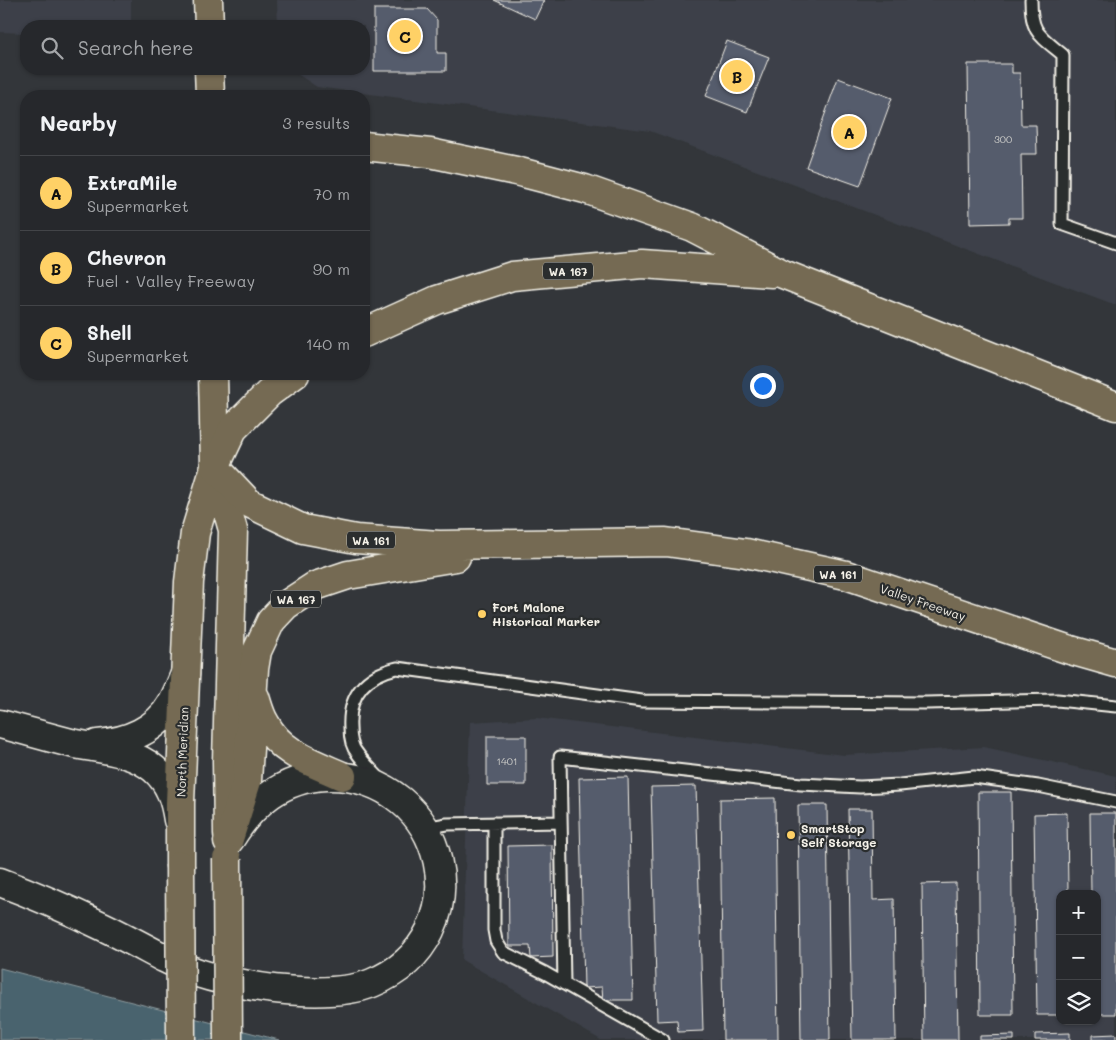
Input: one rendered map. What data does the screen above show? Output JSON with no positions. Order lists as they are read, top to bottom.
{
  "streets": {
    "main road": [
      "WA 167",
      "WA 161",
      "Valley Freeway",
      "North Meridian"
    ]
  },
  "crossings": [
    ["WA 167", "WA 161"],
    ["WA 167", "Valley Freeway"],
    ["WA 167", "North Meridian"],
    ["WA 161", "Valley Freeway"],
    ["WA 161", "North Meridian"]
  ],
  "places": ["Fort Malone Historical Marker", "SmartStop Self Storage"],
  "house_numbers": ["300", "1401"],
  "page": {
    "pins": ["C", "B", "A"],
    "search": "Search here",
    "heading": ["Nearby", "3 results"],
    "list": [
      {
        "mark": "A",
        "name": "ExtraMile",
        "note": "Supermarket",
        "value": "70 m"
      },
      {
        "mark": "B",
        "name": "Chevron",
        "note": "Fuel · Valley Freeway",
        "value": "90 m"
      },
      {
        "mark": "C",
        "name": "Shell",
        "note": "Supermarket",
        "value": "140 m"
      }
    ],
    "map_buttons": ["+", "−"]
  }
}
